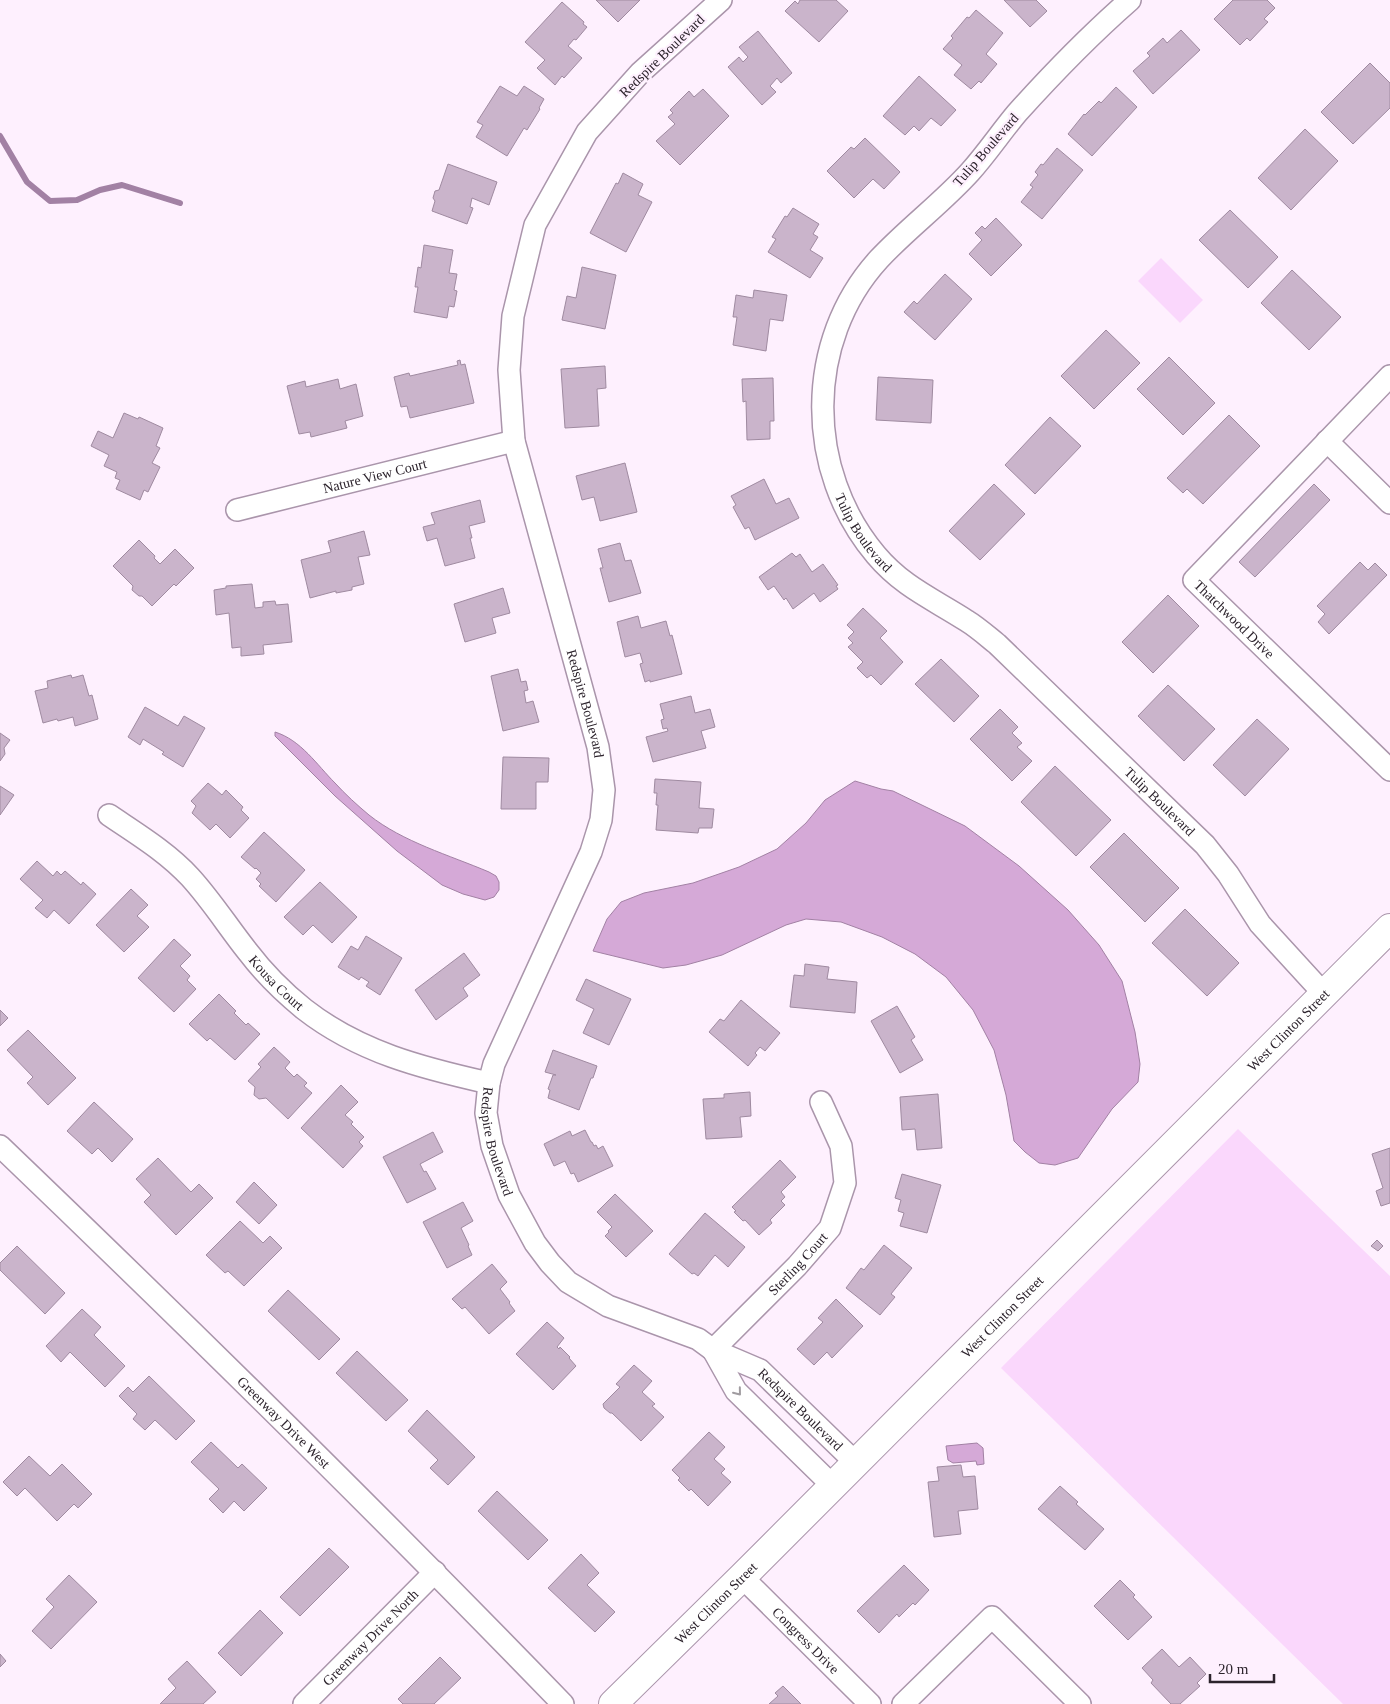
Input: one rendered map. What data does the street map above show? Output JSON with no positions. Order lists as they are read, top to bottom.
{
  "streets": {
    "street": [
      "Redspire Boulevard",
      "Tulip Boulevard",
      "Nature View Court",
      "Thatchwood Drive",
      "Kousa Court",
      "West Clinton Street",
      "Sterling Court",
      "Greenway Drive West",
      "Greenway Drive North",
      "Congress Drive"
    ]
  },
  "crossings": [
    ["Redspire Boulevard", "Nature View Court"],
    ["Redspire Boulevard", "Kousa Court"],
    ["Redspire Boulevard", "West Clinton Street"],
    ["Redspire Boulevard", "Sterling Court"],
    ["Tulip Boulevard", "West Clinton Street"],
    ["West Clinton Street", "Congress Drive"],
    ["Greenway Drive West", "Greenway Drive North"]
  ],
  "scale_bar": "20 m"
}
